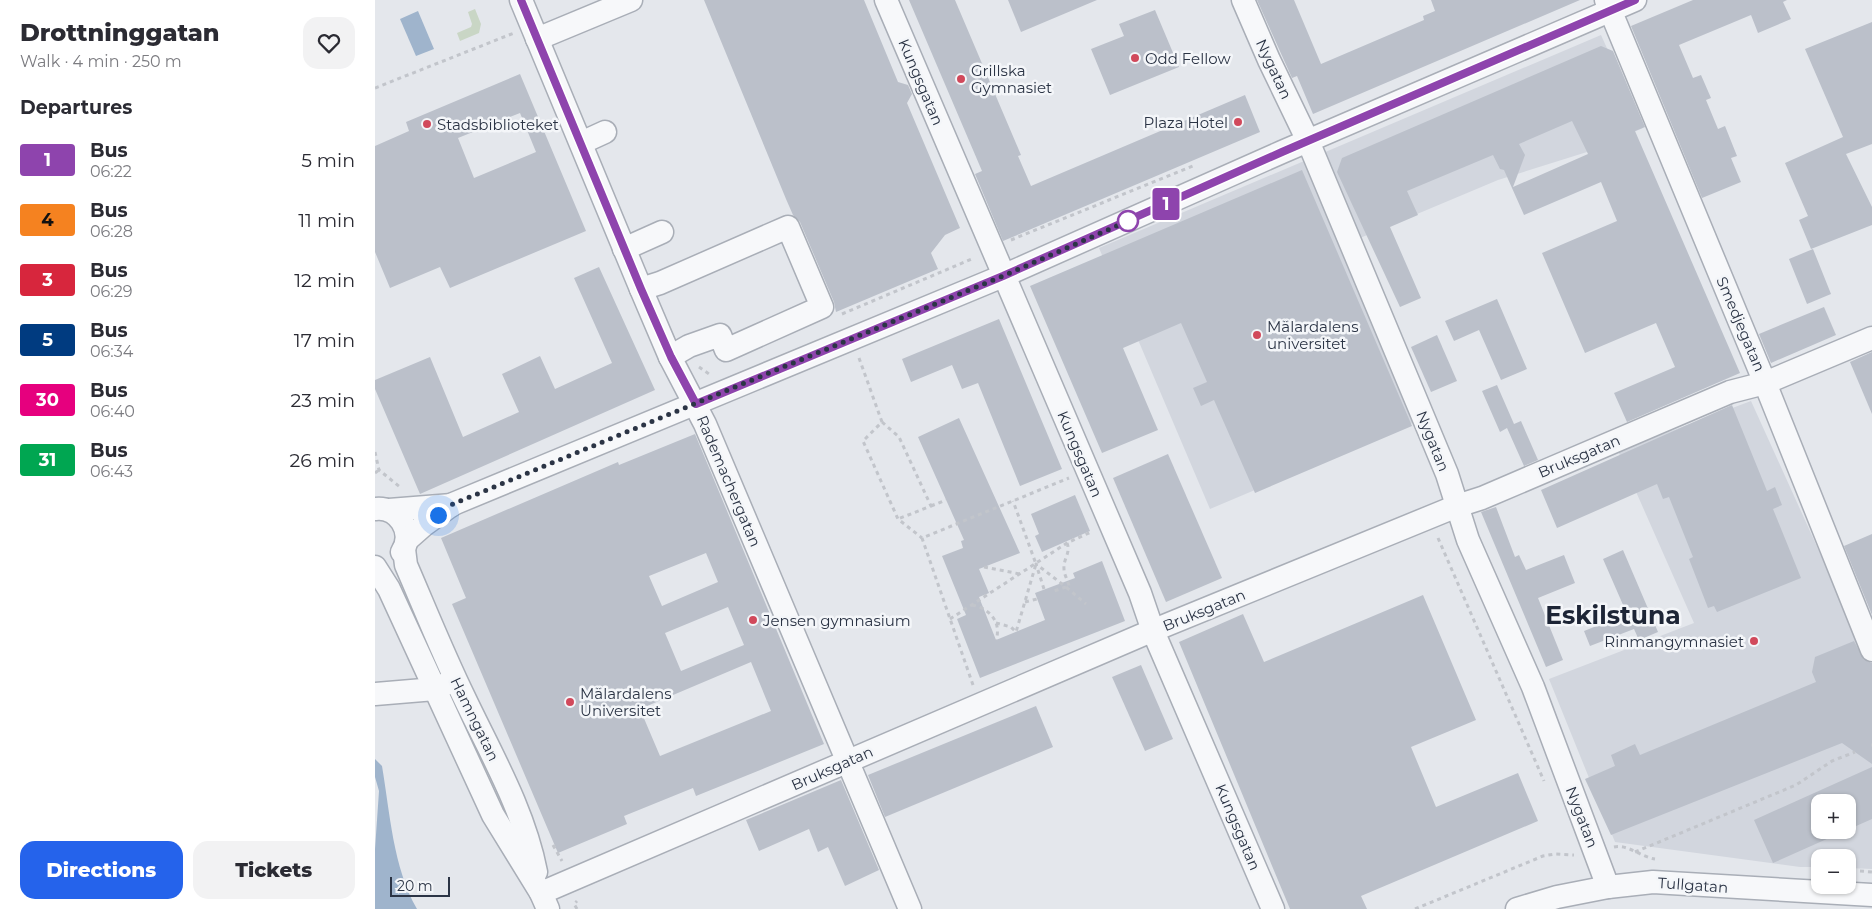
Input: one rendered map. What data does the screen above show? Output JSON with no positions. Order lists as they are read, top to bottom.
{
  "streets": {
    "street": [
      "Nygatan",
      "Kungsgatan",
      "Smedjegatan",
      "Bruksgatan",
      "Rademachergatan",
      "Hamngatan",
      "Tullgatan"
    ]
  },
  "crossings": [
    ["Nygatan", "Bruksgatan"],
    ["Nygatan", "Tullgatan"],
    ["Kungsgatan", "Bruksgatan"],
    ["Smedjegatan", "Bruksgatan"],
    ["Bruksgatan", "Rademachergatan"],
    ["Bruksgatan", "Hamngatan"]
  ],
  "districts": ["Eskilstuna"],
  "places": [
    "Odd Fellow",
    "Grillska Gymnasiet",
    "Plaza Hotel",
    "Stadsbiblioteket",
    "Mälardalens universitet",
    "Jensen gymnasium",
    "Rinmangymnasiet",
    "Mälardalens Universitet"
  ],
  "lines": ["bus line 1"],
  "scale_bar": "20 m",
  "page": {
    "heading": [
      ["Drottninggatan", "Walk · 4 min · 250 m"],
      "Departures"
    ],
    "on_map": "1",
    "list": [
      {
        "mark": "1",
        "name": "Bus",
        "note": "06:22",
        "value": "5 min"
      },
      {
        "mark": "4",
        "name": "Bus",
        "note": "06:28",
        "value": "11 min"
      },
      {
        "mark": "3",
        "name": "Bus",
        "note": "06:29",
        "value": "12 min"
      },
      {
        "mark": "5",
        "name": "Bus",
        "note": "06:34",
        "value": "17 min"
      },
      {
        "mark": "30",
        "name": "Bus",
        "note": "06:40",
        "value": "23 min"
      },
      {
        "mark": "31",
        "name": "Bus",
        "note": "06:43",
        "value": "26 min"
      }
    ],
    "map_buttons": ["+", "−"],
    "buttons": ["Directions", "Tickets"],
    "scale": "20 m"
  }
}
